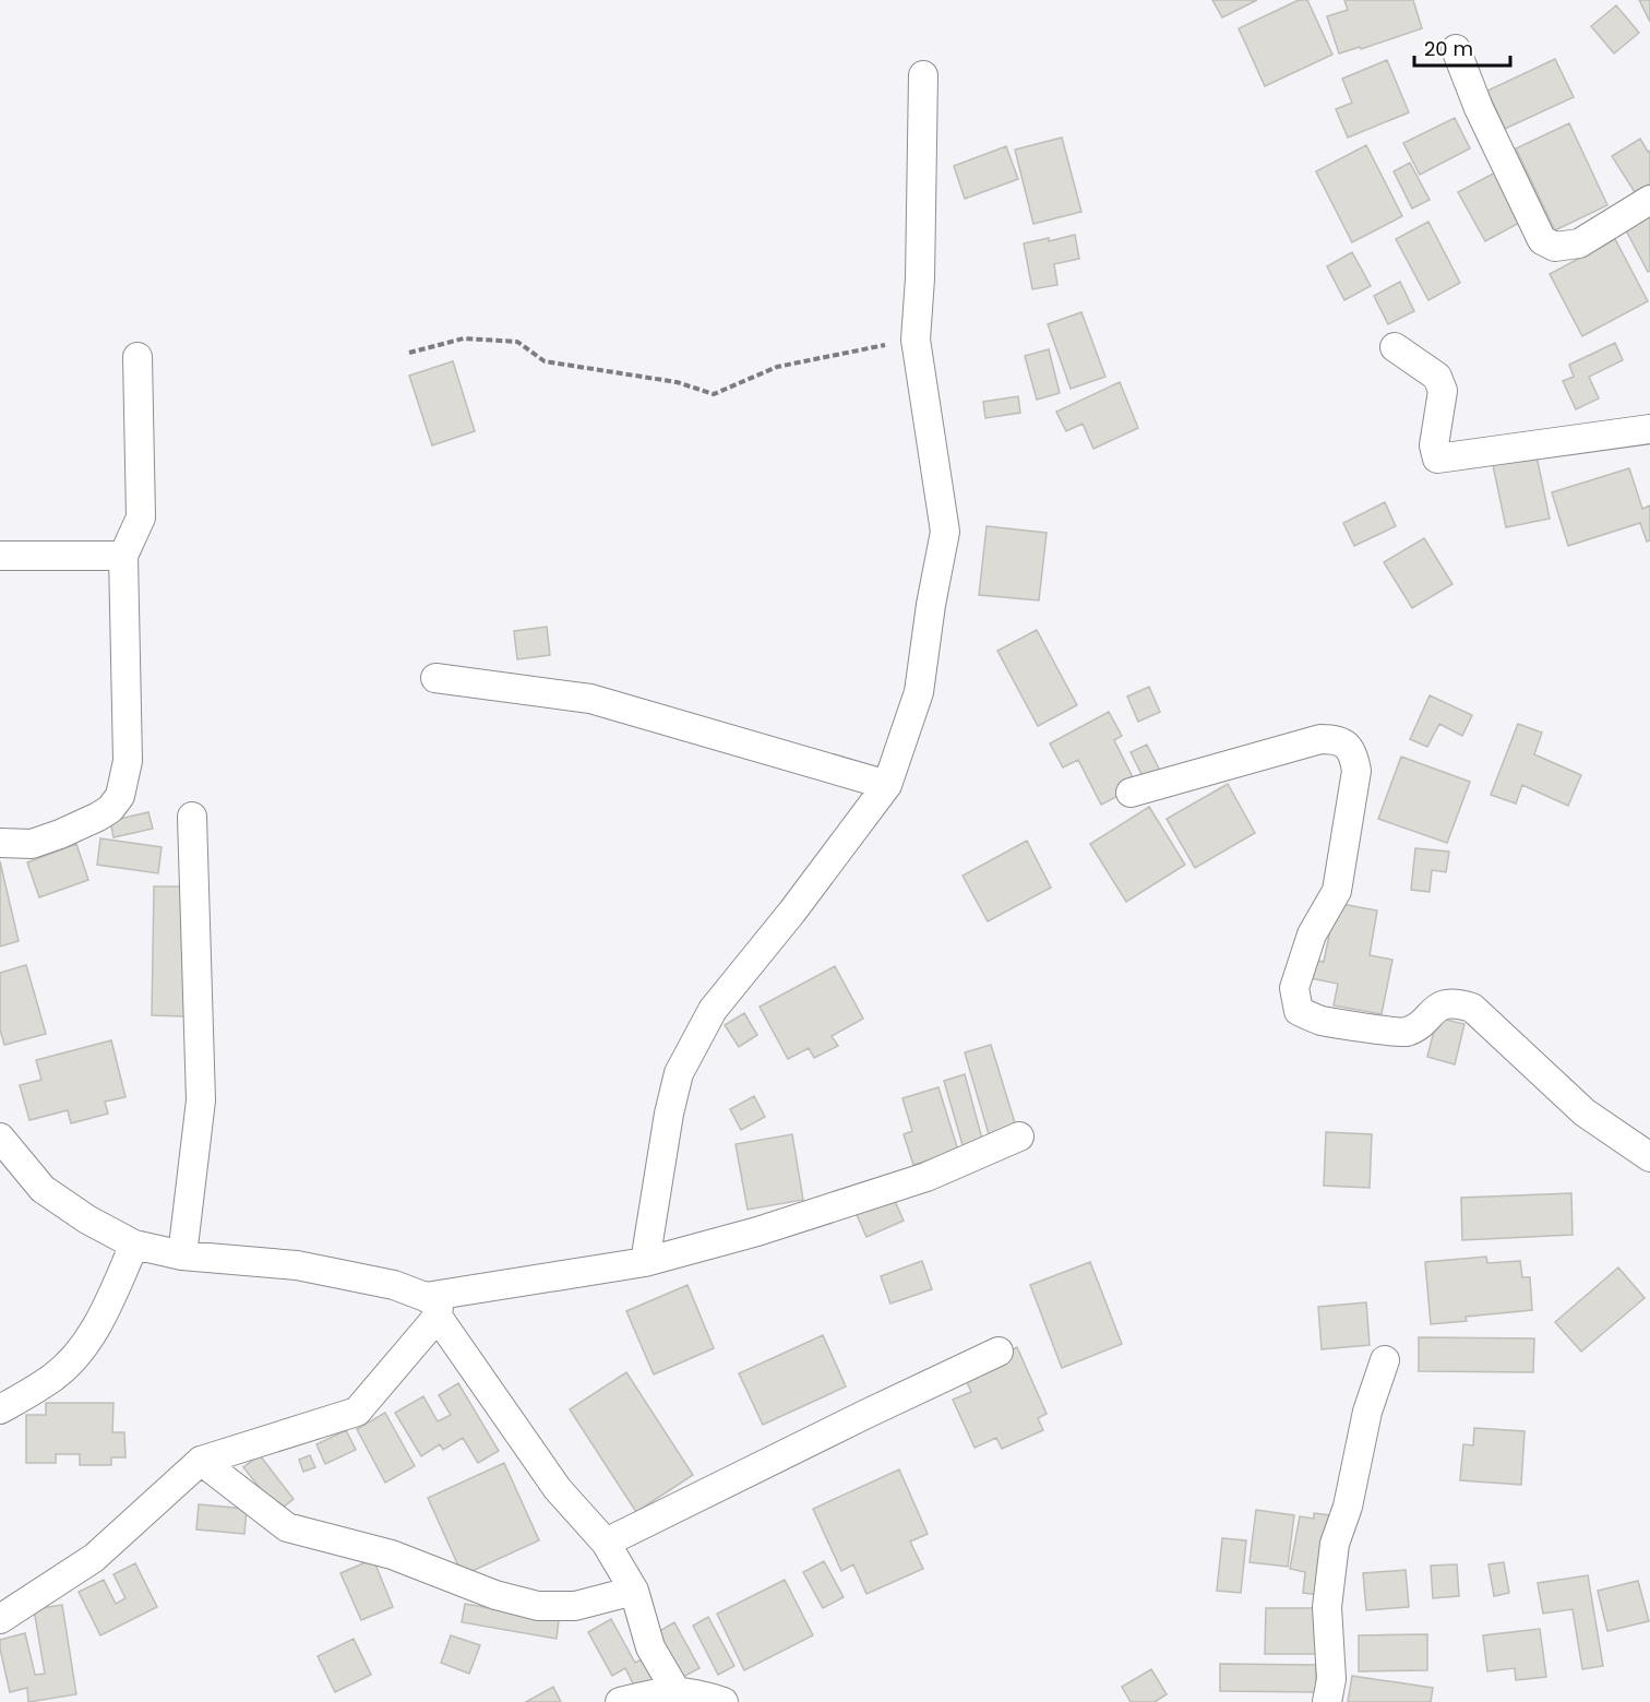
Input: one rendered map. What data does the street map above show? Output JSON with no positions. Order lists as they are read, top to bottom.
{
  "scale_bar": "20 m"
}
